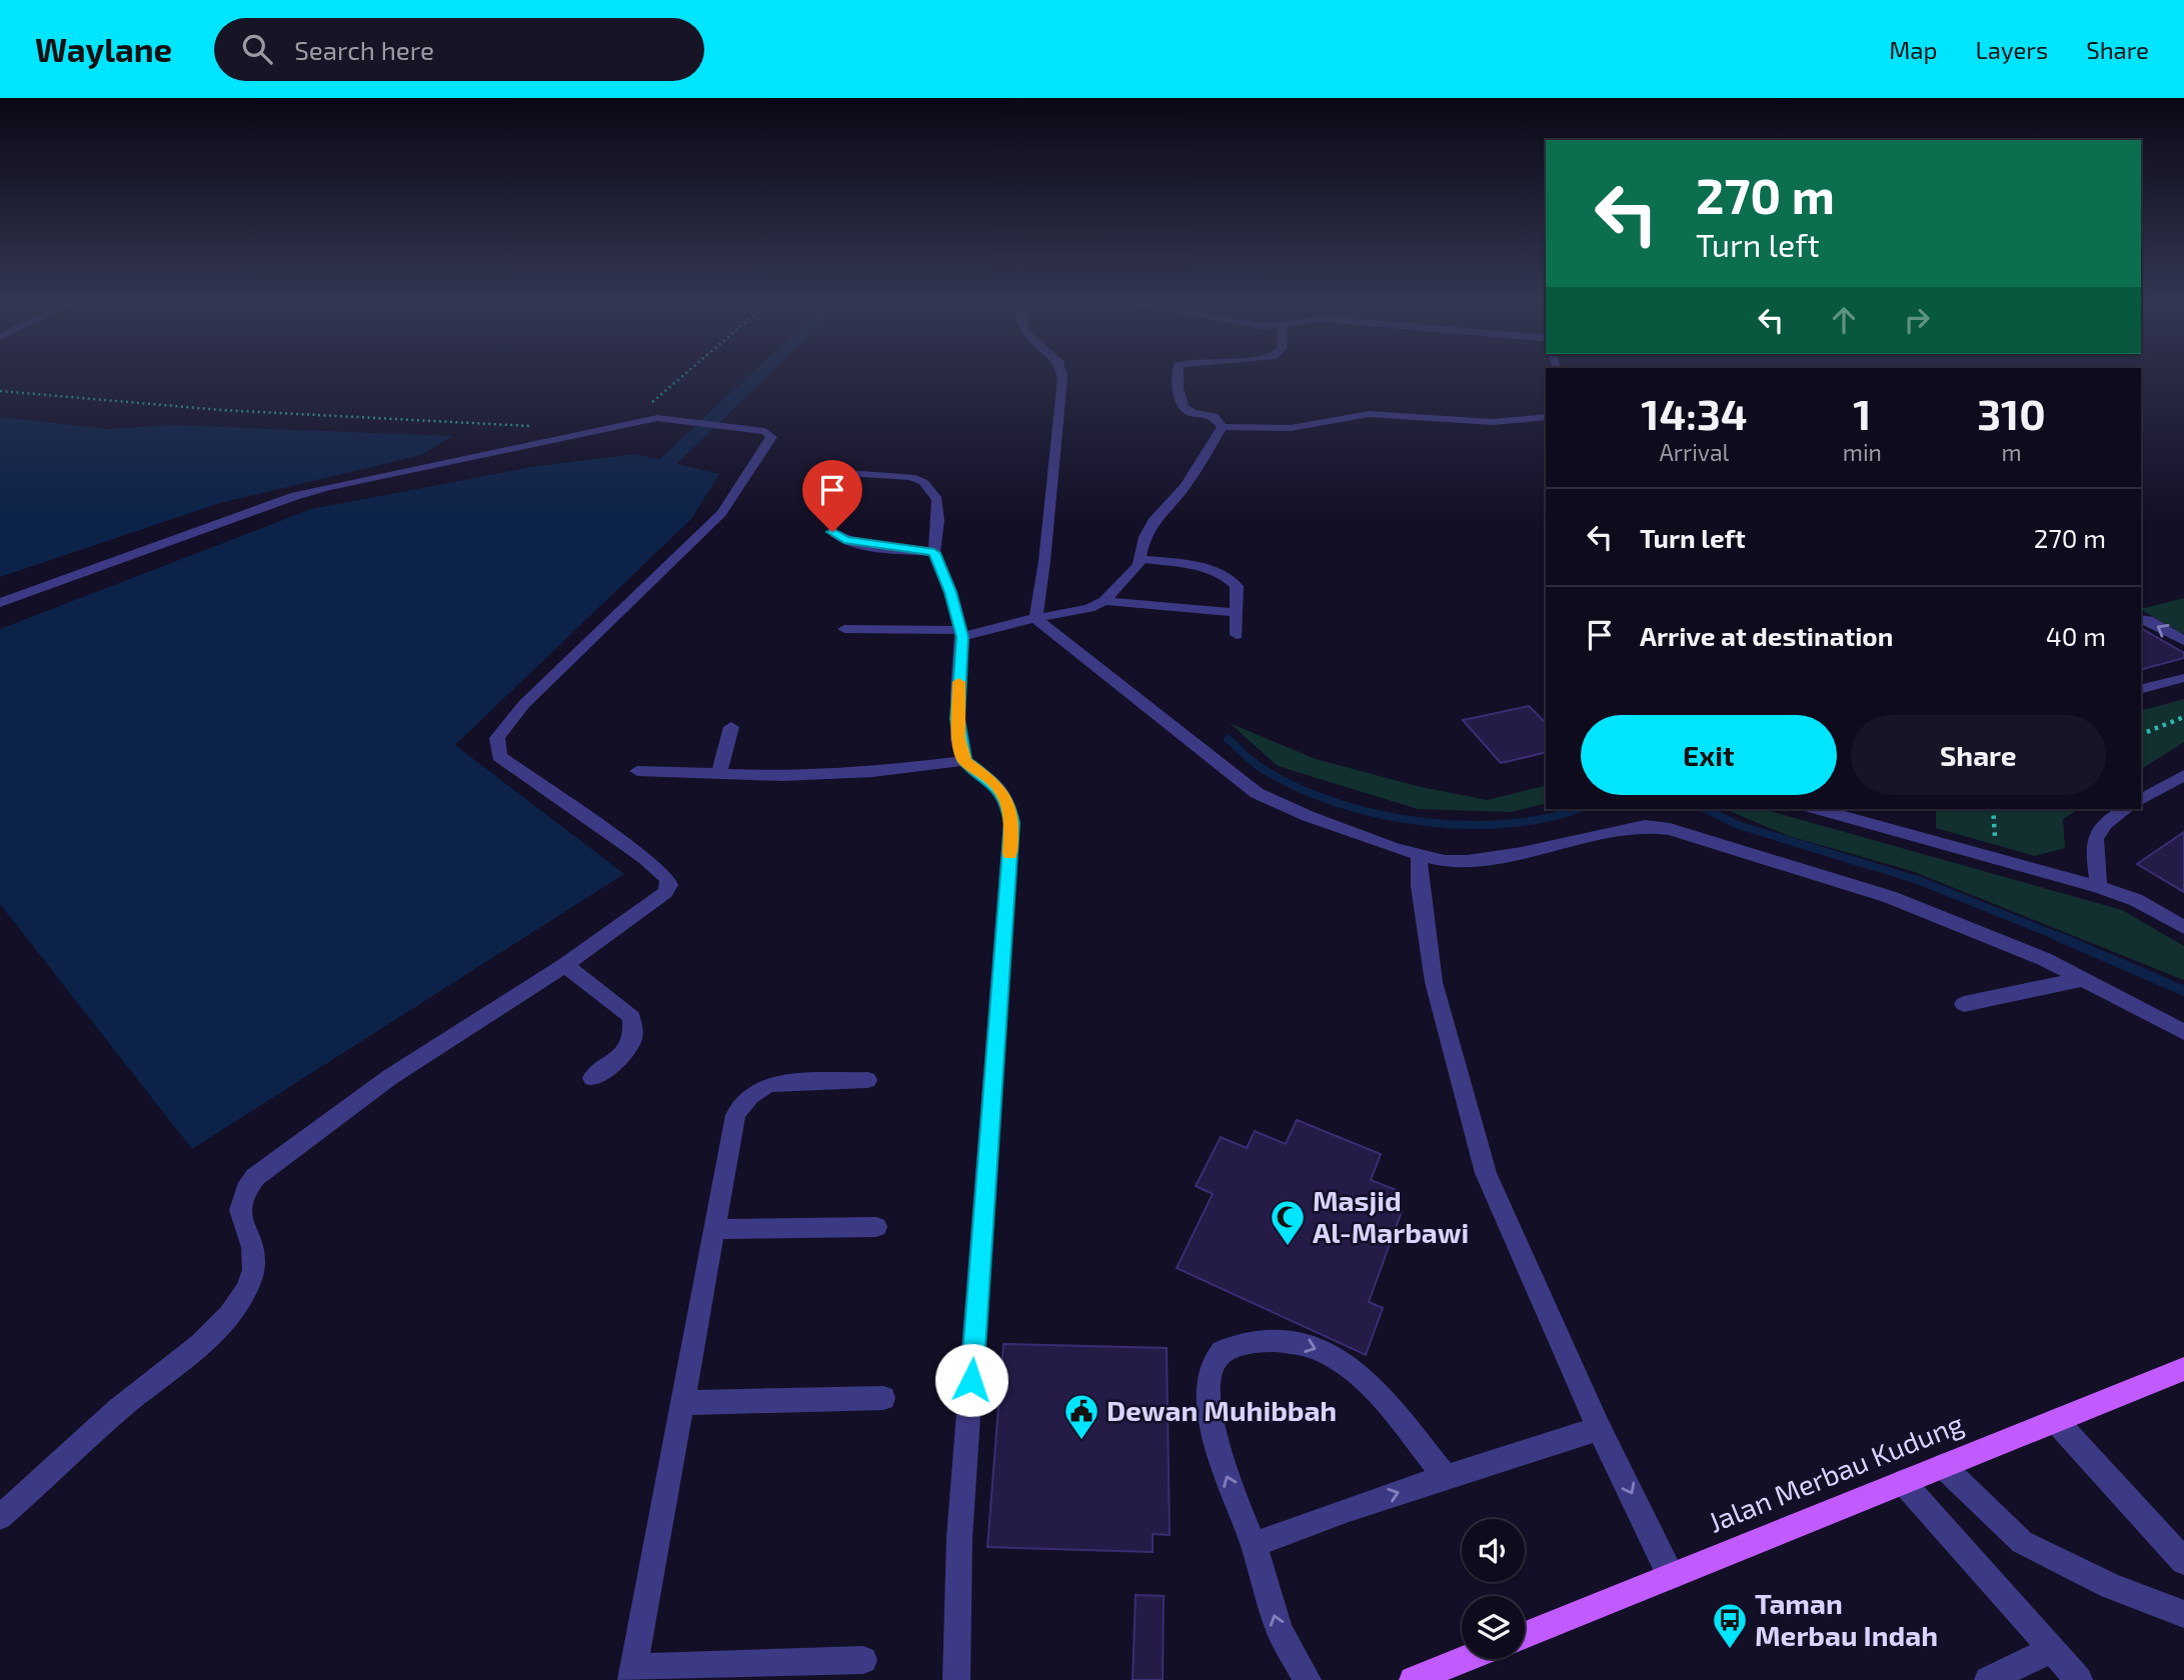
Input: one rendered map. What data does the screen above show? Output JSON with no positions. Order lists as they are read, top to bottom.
{
  "streets": {
    "main road": ["Jalan Merbau Kudung"]
  },
  "places": {
    "mosque": ["Masjid Al-Marbawi"],
    "public building": ["Dewan Muhibbah"],
    "bus stop": ["Taman Merbau Indah"]
  },
  "page": {
    "header": "Waylane",
    "search": "Search here",
    "nav": ["Map", "Layers", "Share"],
    "turn": ["270 m", "Turn left"],
    "eta": [
      "14:34",
      "Arrival",
      "1",
      "min",
      "310",
      "m"
    ],
    "list": [
      {
        "name": "Turn left",
        "value": "270 m"
      },
      {
        "name": "Arrive at destination",
        "value": "40 m"
      }
    ],
    "buttons": ["Exit", "Share"]
  }
}
